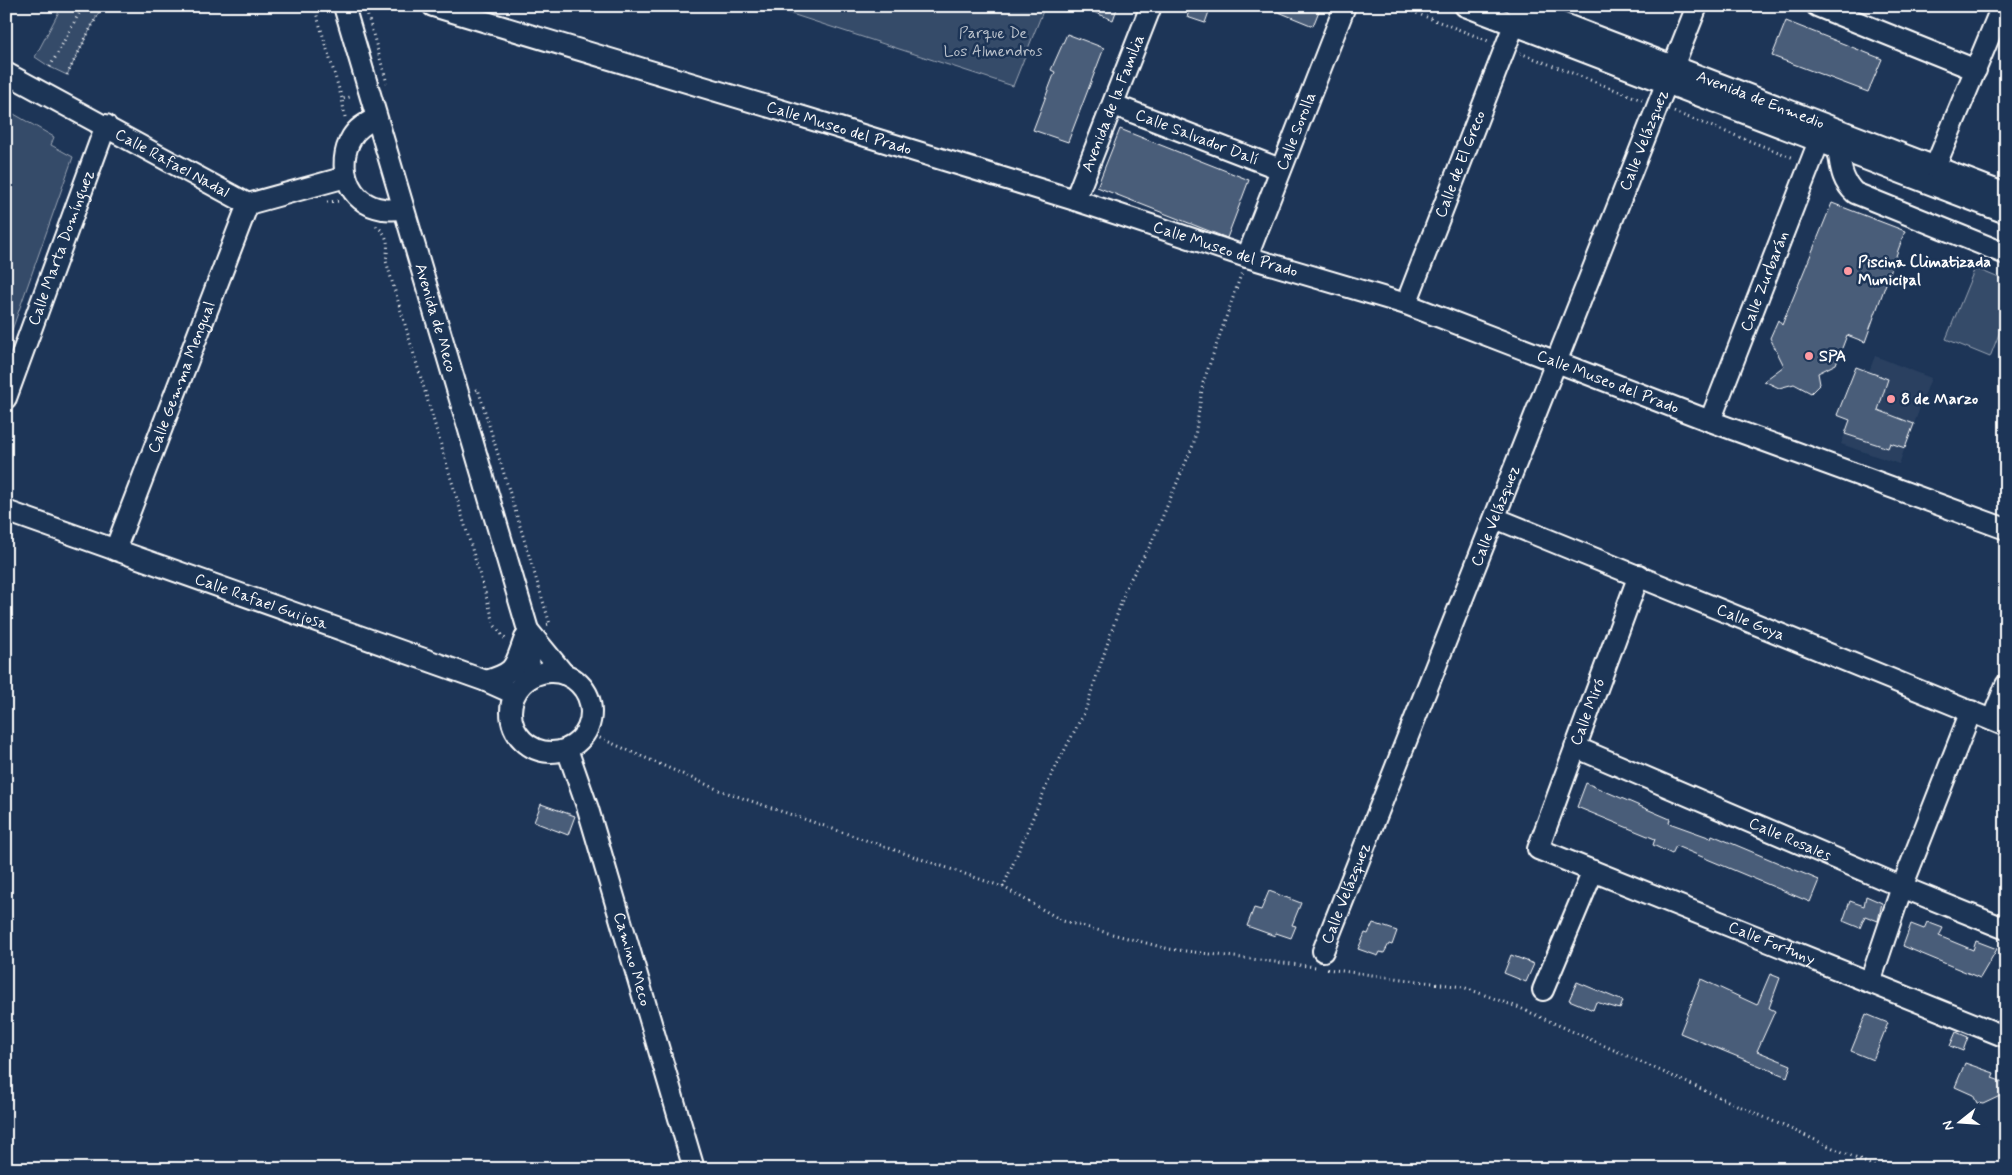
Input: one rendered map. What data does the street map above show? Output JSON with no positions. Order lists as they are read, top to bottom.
{
  "streets": {
    "street": [
      "Avenida de Enmedio",
      "Avenida de la Familia",
      "Calle Museo del Prado",
      "Calle Sorolla",
      "Calle Salvador Dalí",
      "Calle Velázquez",
      "Calle Rafael Nadal",
      "Calle de El Greco",
      "Calle Marta Domínguez",
      "Calle Zurbarán",
      "Avenida de Meco",
      "Calle Gemma Mengual",
      "Calle Rafael Guijosa",
      "Calle Goya",
      "Calle Miró",
      "Calle Rosales",
      "Calle Fortuny",
      "Camino Meco"
    ]
  },
  "crossings": [
    ["Avenida de Enmedio", "Calle Velázquez"],
    ["Avenida de Enmedio", "Calle de El Greco"],
    ["Avenida de Enmedio", "Calle Zurbarán"],
    ["Avenida de la Familia", "Calle Museo del Prado"],
    ["Avenida de la Familia", "Calle Salvador Dalí"],
    ["Calle Museo del Prado", "Calle Sorolla"],
    ["Calle Museo del Prado", "Calle Velázquez"],
    ["Calle Museo del Prado", "Calle de El Greco"],
    ["Calle Museo del Prado", "Calle Zurbarán"],
    ["Calle Sorolla", "Calle Salvador Dalí"],
    ["Calle Velázquez", "Calle Goya"],
    ["Calle Rafael Nadal", "Calle Marta Domínguez"],
    ["Calle Rafael Nadal", "Calle Gemma Mengual"],
    ["Avenida de Meco", "Calle Rafael Guijosa"],
    ["Avenida de Meco", "Camino Meco"],
    ["Calle Gemma Mengual", "Calle Rafael Guijosa"],
    ["Calle Rafael Guijosa", "Camino Meco"],
    ["Calle Goya", "Calle Miró"],
    ["Calle Miró", "Calle Rosales"],
    ["Calle Miró", "Calle Fortuny"]
  ],
  "parks": ["Parque De Los Almendros"],
  "places": ["Piscina Climatizada Municipal", "SPA", "8 de Marzo"],
  "north": "left"
}
